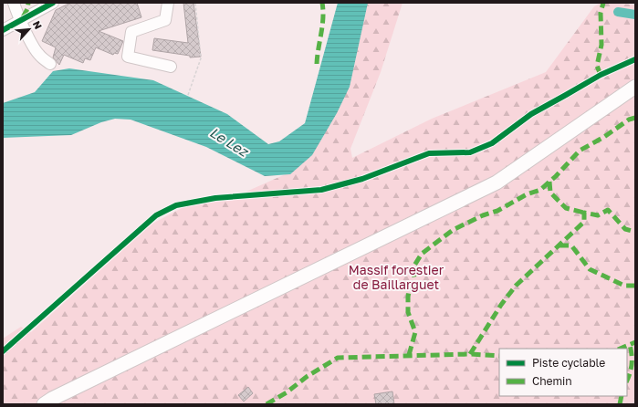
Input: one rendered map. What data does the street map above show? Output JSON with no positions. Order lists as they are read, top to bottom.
{
  "water": ["Le Lez"],
  "parks": ["Massif forestier de Baillarguet"],
  "legend": ["Piste cyclable", "Chemin"],
  "north": "top right"
}
